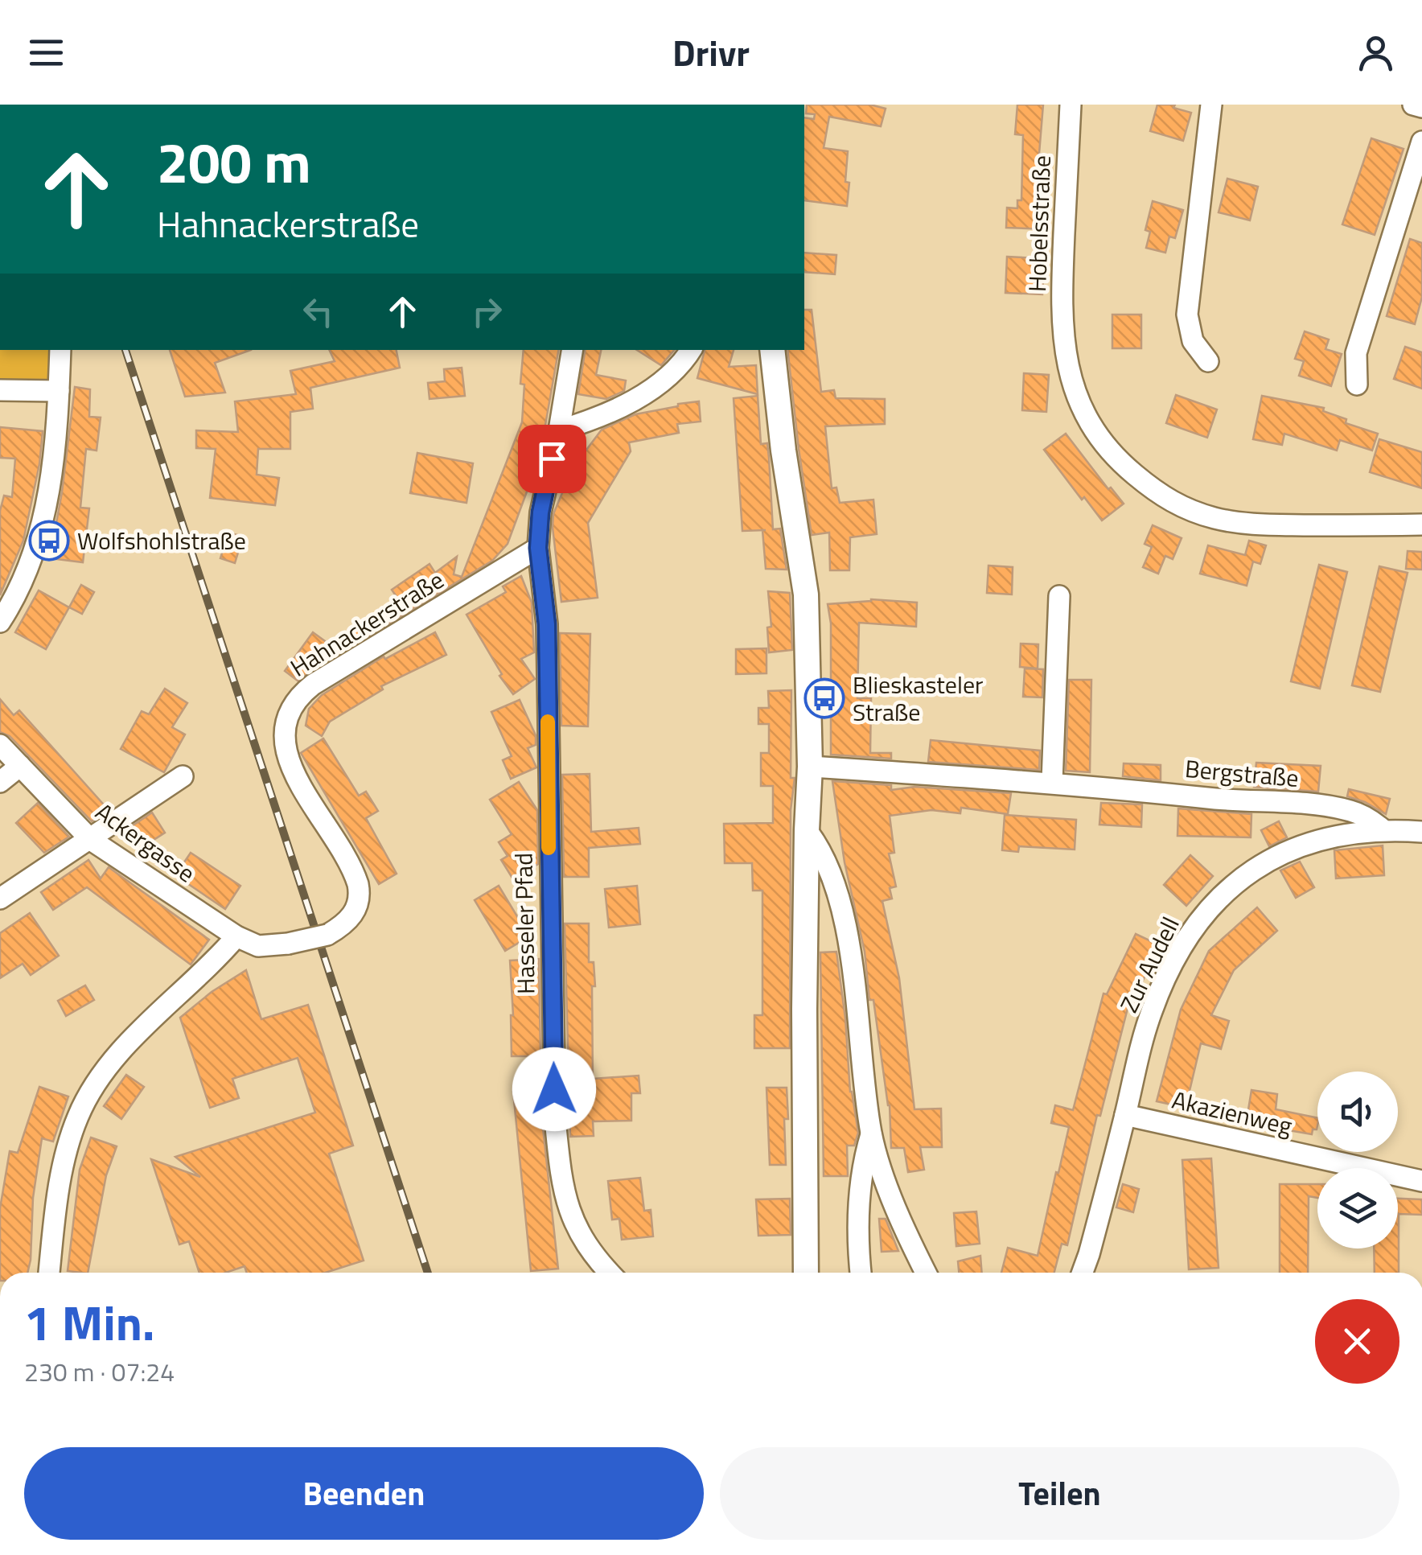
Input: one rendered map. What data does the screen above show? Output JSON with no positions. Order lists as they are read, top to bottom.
{
  "streets": {
    "street": [
      "Hobelsstraße",
      "Hahnackerstraße",
      "Bergstraße",
      "Ackergasse",
      "Hasseler Pfad",
      "Zur Audell",
      "Akazienweg"
    ]
  },
  "crossings": [
    ["Hahnackerstraße", "Ackergasse"],
    ["Hahnackerstraße", "Hasseler Pfad"],
    ["Bergstraße", "Zur Audell"],
    ["Zur Audell", "Akazienweg"]
  ],
  "places": {
    "bus stop": ["Wolfshohlstraße", "Blieskasteler Straße"]
  },
  "page": {
    "header": "Drivr",
    "turn": ["200 m", "Hahnackerstraße"],
    "heading": ["1 Min.", "230 m · 07:24"],
    "buttons": ["Beenden", "Teilen"]
  }
}
